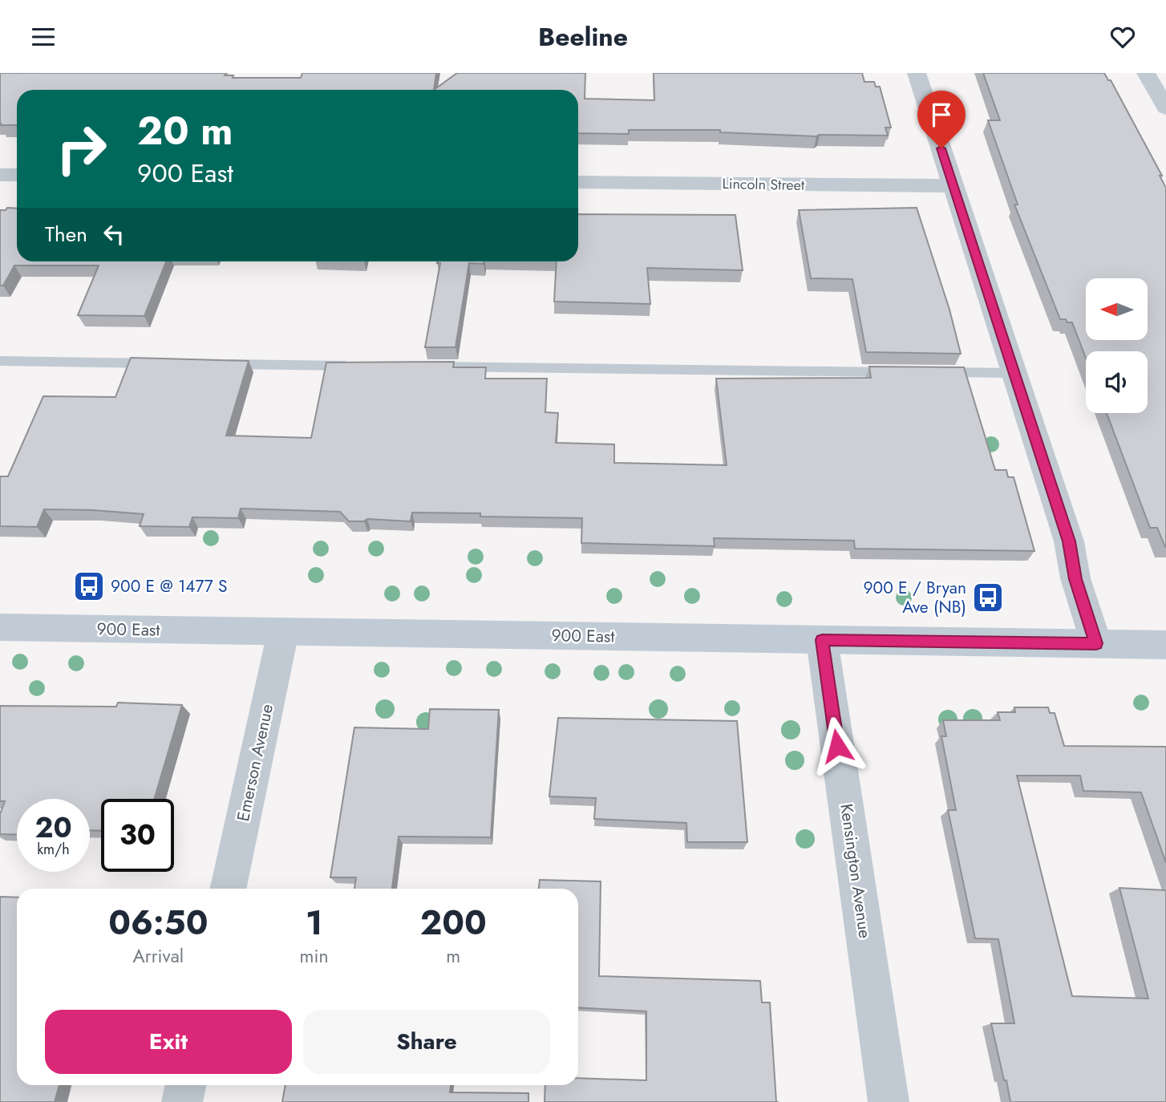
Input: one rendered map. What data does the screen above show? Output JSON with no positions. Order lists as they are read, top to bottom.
{
  "streets": {
    "street": [
      "Lincoln Street",
      "900 East",
      "Emerson Avenue",
      "Kensington Avenue"
    ]
  },
  "crossings": [
    ["900 East", "Emerson Avenue"],
    ["900 East", "Kensington Avenue"]
  ],
  "places": {
    "bus stop": ["900 E @ 1477 S", "900 E / Bryan Ave (NB)"]
  },
  "north": "left",
  "page": {
    "header": "Beeline",
    "turn": ["20 m", "900 East"],
    "then": "Then",
    "speed": "20 km/h",
    "limit": "30",
    "eta": [
      "06:50",
      "Arrival",
      "1",
      "min",
      "200",
      "m"
    ],
    "buttons": ["Exit", "Share"]
  }
}
